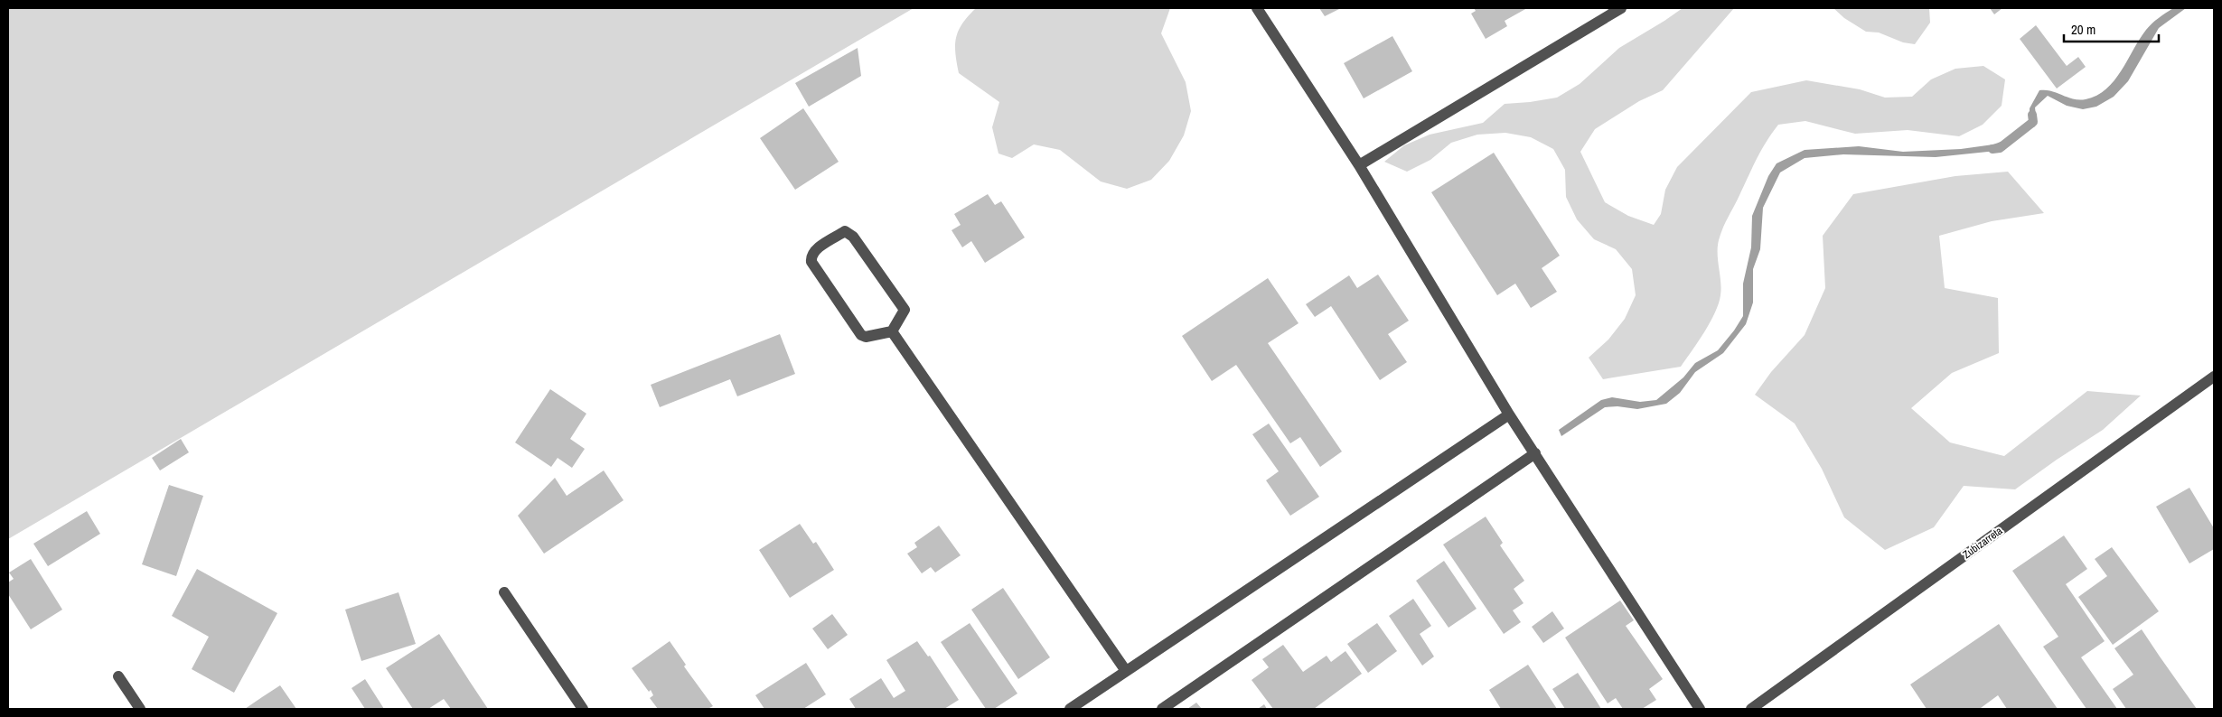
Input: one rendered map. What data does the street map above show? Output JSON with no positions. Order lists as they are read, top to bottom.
{
  "streets": {
    "street": ["Zubizarreta"]
  },
  "scale_bar": "20 m"
}
